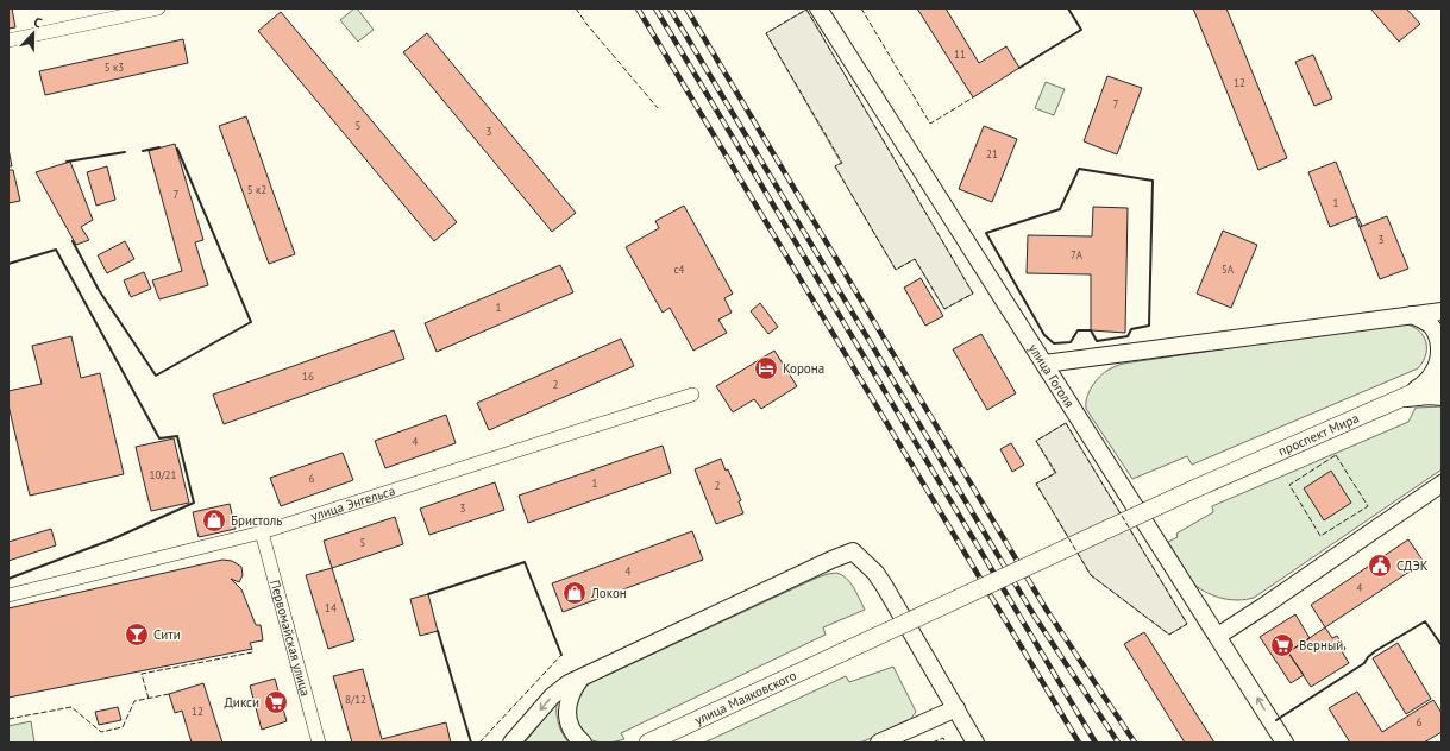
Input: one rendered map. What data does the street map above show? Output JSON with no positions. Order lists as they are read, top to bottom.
{
  "streets": {
    "main road": ["проспект Мира", "улица Маяковского"],
    "street": ["улица Гоголя", "улица Энгельса", "Первомайская улица"]
  },
  "crossings": [
    ["проспект Мира", "улица Маяковского"],
    ["улица Энгельса", "Первомайская улица"]
  ],
  "places": {
    "hotel": ["Корона"],
    "shop": ["Бристоль", "Локон"],
    "public building": ["СДЭК"],
    "bar": ["Сити"],
    "supermarket": ["Верный", "Дикси"]
  },
  "house_numbers": [
    "11",
    "5 к3",
    "12",
    "7",
    "5",
    "3",
    "21",
    "5 к2",
    "7",
    "1",
    "3",
    "7А",
    "с4",
    "5А",
    "1",
    "16",
    "2",
    "4",
    "10/21",
    "6",
    "1",
    "2",
    "3",
    "5",
    "4",
    "4",
    "14",
    "8/12",
    "12",
    "6"
  ],
  "north": "top"
}
